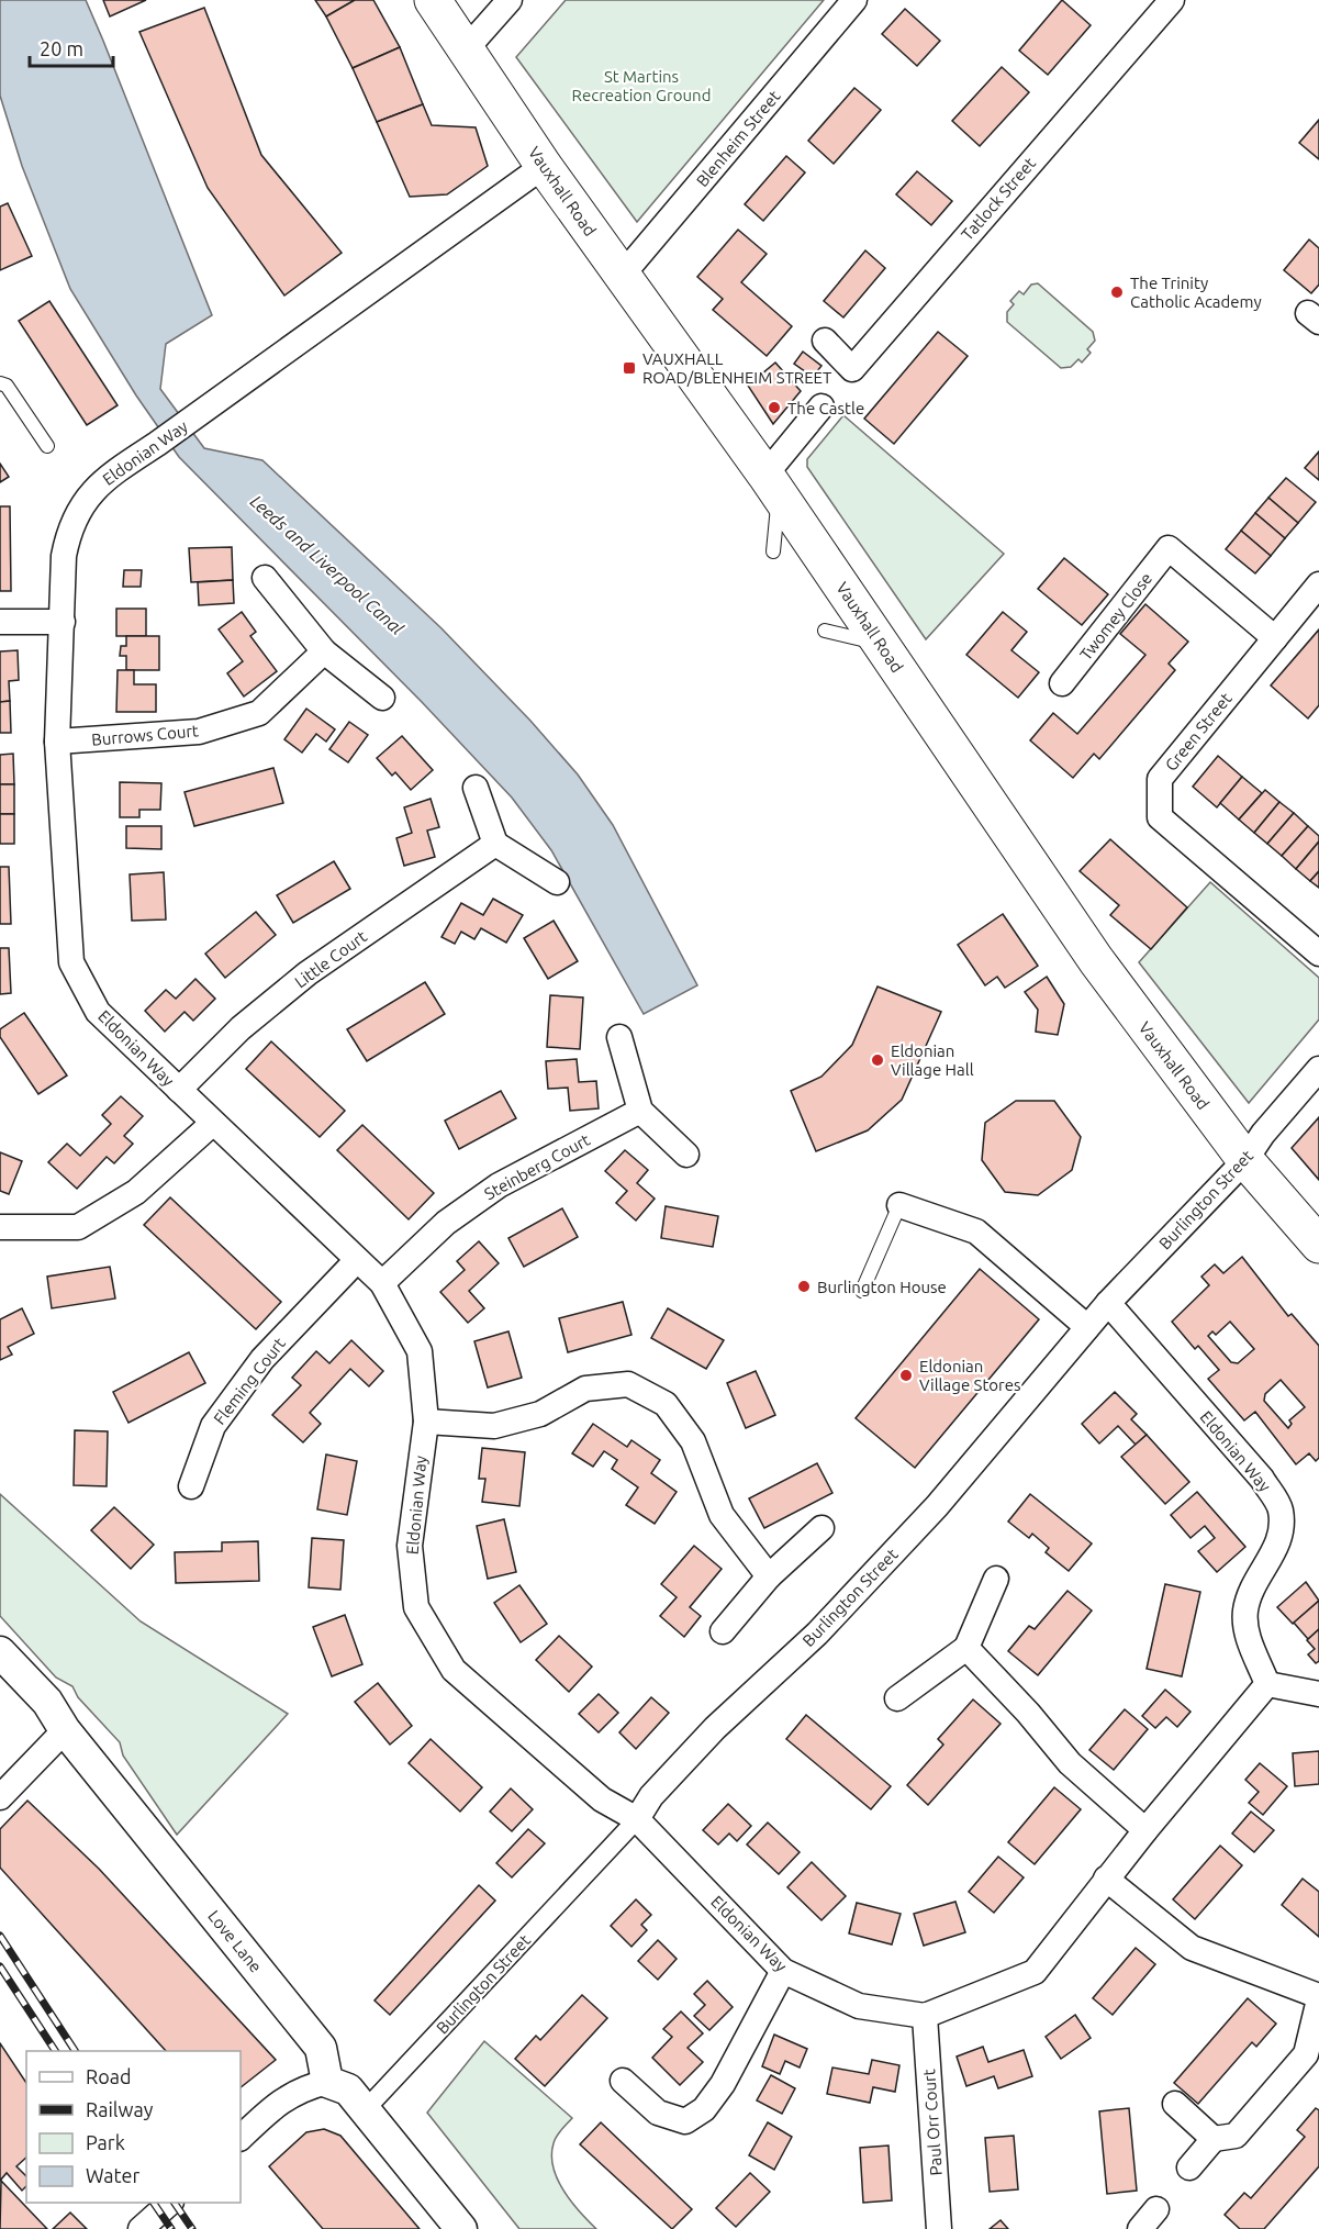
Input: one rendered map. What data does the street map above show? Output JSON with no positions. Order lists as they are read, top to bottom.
{
  "streets": {
    "main road": ["Vauxhall Road"],
    "street": [
      "Blenheim Street",
      "Tatlock Street",
      "Eldonian Way",
      "Twomey Close",
      "Green Street",
      "Burrows Court",
      "Little Court",
      "Steinberg Court",
      "Burlington Street",
      "Fleming Court",
      "Love Lane",
      "Paul Orr Court"
    ]
  },
  "crossings": [
    ["Blenheim Street", "Vauxhall Road"],
    ["Vauxhall Road", "Eldonian Way"],
    ["Vauxhall Road", "Burlington Street"],
    ["Eldonian Way", "Burrows Court"],
    ["Eldonian Way", "Little Court"],
    ["Eldonian Way", "Steinberg Court"],
    ["Eldonian Way", "Burlington Street"],
    ["Eldonian Way", "Fleming Court"],
    ["Eldonian Way", "Paul Orr Court"],
    ["Twomey Close", "Green Street"]
  ],
  "water": ["Leeds and Liverpool Canal"],
  "parks": ["St Martins Recreation Ground"],
  "places": {
    "other": [
      "The Trinity Catholic Academy",
      "The Castle",
      "Eldonian Village Hall",
      "Burlington House",
      "Eldonian Village Stores"
    ],
    "transit": ["VAUXHALL ROAD/BLENHEIM STREET"]
  },
  "legend": [
    "Road",
    "Railway",
    "Park",
    "Water"
  ],
  "scale_bar": "20 m"
}
